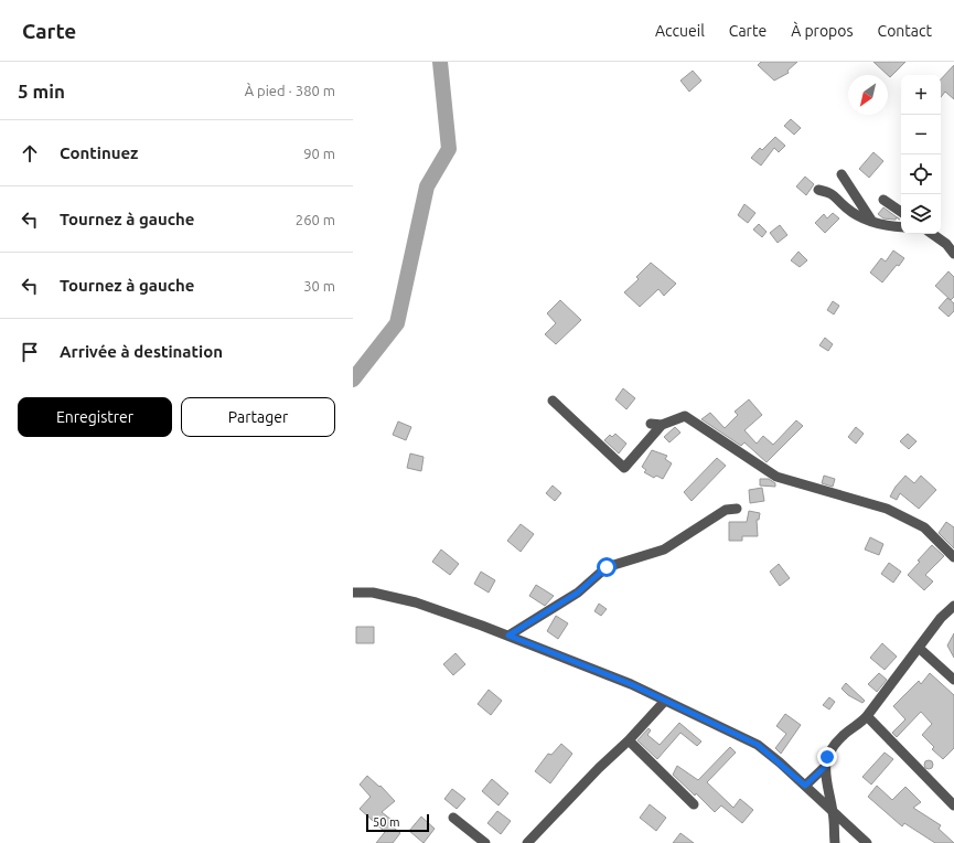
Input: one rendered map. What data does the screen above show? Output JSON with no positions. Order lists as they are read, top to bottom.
{
  "scale_bar": "50 m",
  "north": "bottom left",
  "page": {
    "header": "Carte",
    "nav": [
      "Accueil",
      "Carte",
      "À propos",
      "Contact"
    ],
    "heading": ["5 min", "À pied · 380 m"],
    "map_buttons": ["+", "−"],
    "list": [
      ["Continuez", "90 m"],
      ["Tournez à gauche", "260 m"],
      ["Tournez à gauche", "30 m"],
      "Arrivée à destination"
    ],
    "buttons": ["Enregistrer", "Partager"],
    "scale": "50 m"
  }
}
